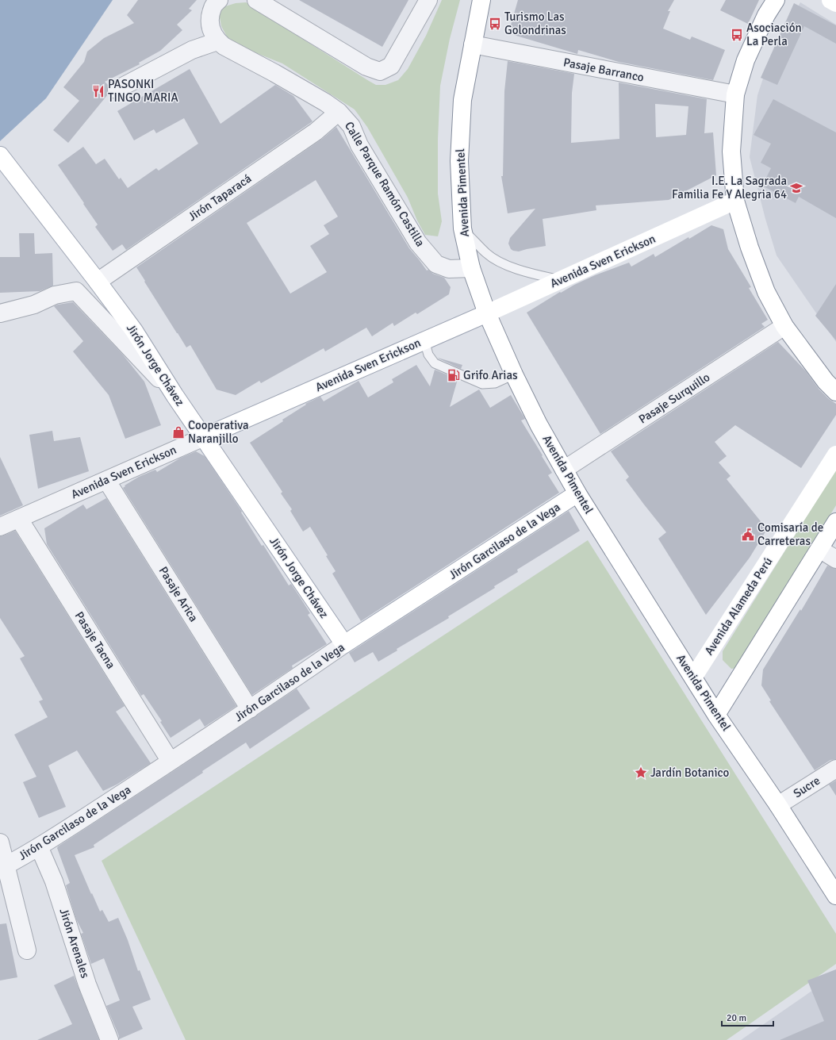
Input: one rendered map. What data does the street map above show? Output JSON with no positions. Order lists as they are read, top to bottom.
{
  "streets": {
    "main road": [
      "Avenida Pimentel",
      "Avenida Sven Erickson",
      "Jirón Jorge Chávez",
      "Jirón Garcilaso de la Vega",
      "Avenida Alameda Perú"
    ],
    "street": [
      "Pasaje Barranco",
      "Calle Parque Ramón Castilla",
      "Jirón Taparacá",
      "Pasaje Surquillo",
      "Pasaje Arica",
      "Pasaje Tacna",
      "Sucre",
      "Jirón Arenales"
    ]
  },
  "crossings": [
    ["Pasaje Barranco", "Avenida Pimentel"],
    ["Calle Parque Ramón Castilla", "Avenida Pimentel"],
    ["Calle Parque Ramón Castilla", "Jirón Taparacá"],
    ["Avenida Pimentel", "Avenida Sven Erickson"],
    ["Avenida Pimentel", "Pasaje Surquillo"],
    ["Avenida Pimentel", "Jirón Garcilaso de la Vega"],
    ["Avenida Pimentel", "Avenida Alameda Perú"],
    ["Avenida Pimentel", "Sucre"],
    ["Jirón Taparacá", "Jirón Jorge Chávez"],
    ["Avenida Sven Erickson", "Jirón Jorge Chávez"],
    ["Avenida Sven Erickson", "Pasaje Arica"],
    ["Avenida Sven Erickson", "Pasaje Tacna"],
    ["Jirón Jorge Chávez", "Jirón Garcilaso de la Vega"],
    ["Jirón Garcilaso de la Vega", "Pasaje Arica"],
    ["Jirón Garcilaso de la Vega", "Pasaje Tacna"],
    ["Jirón Garcilaso de la Vega", "Jirón Arenales"]
  ],
  "places": {
    "bus stop": ["Turismo Las Golondrinas", "Asociación La Perla"],
    "restaurant": ["PASONKI TINGO MARIA"],
    "school or university": ["I.E. La Sagrada Familia Fe Y Alegria 64"],
    "fuel station": ["Grifo Arias"],
    "shop": ["Cooperativa Naranjillo"],
    "public building": ["Comisaría de Carreteras"],
    "place": ["Jardín Botanico"]
  },
  "scale_bar": "20 m"
}
